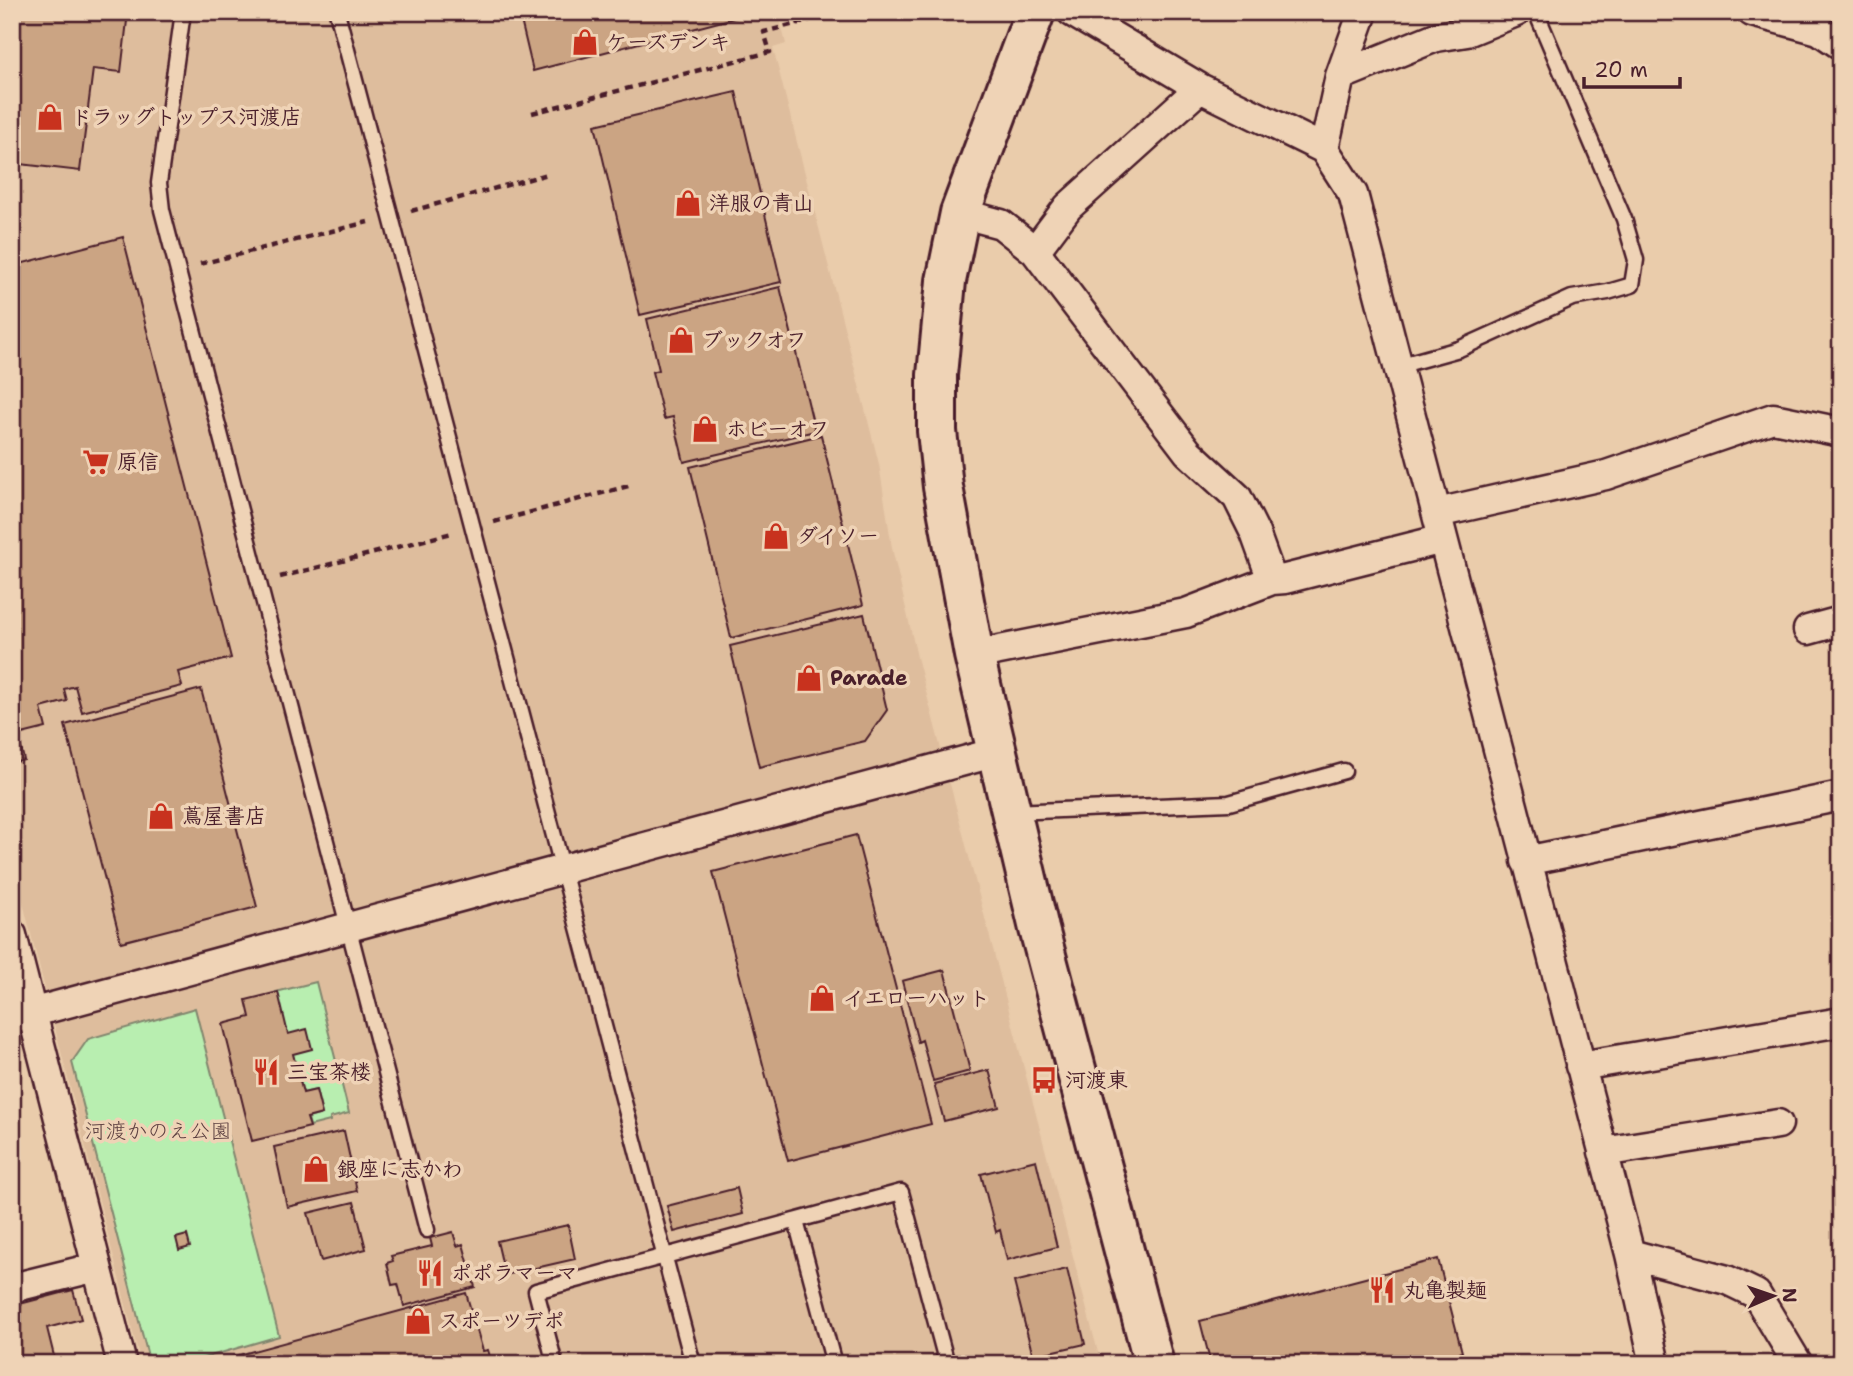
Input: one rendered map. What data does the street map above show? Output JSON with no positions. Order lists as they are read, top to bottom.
{
  "parks": ["河渡かのえ公園"],
  "places": {
    "shop": [
      "ケーズデンキ",
      "ドラッグトップス河渡店",
      "洋服の青山",
      "ブックオフ",
      "ホビーオフ",
      "ダイソー",
      "Parade",
      "蔦屋書店",
      "イエローハット",
      "銀座に志かわ",
      "スポーツデポ"
    ],
    "supermarket": ["原信"],
    "restaurant": ["三宝茶楼", "ポポラマーマ", "丸亀製麺"],
    "bus stop": ["河渡東"]
  },
  "scale_bar": "20 m",
  "north": "right"
}
